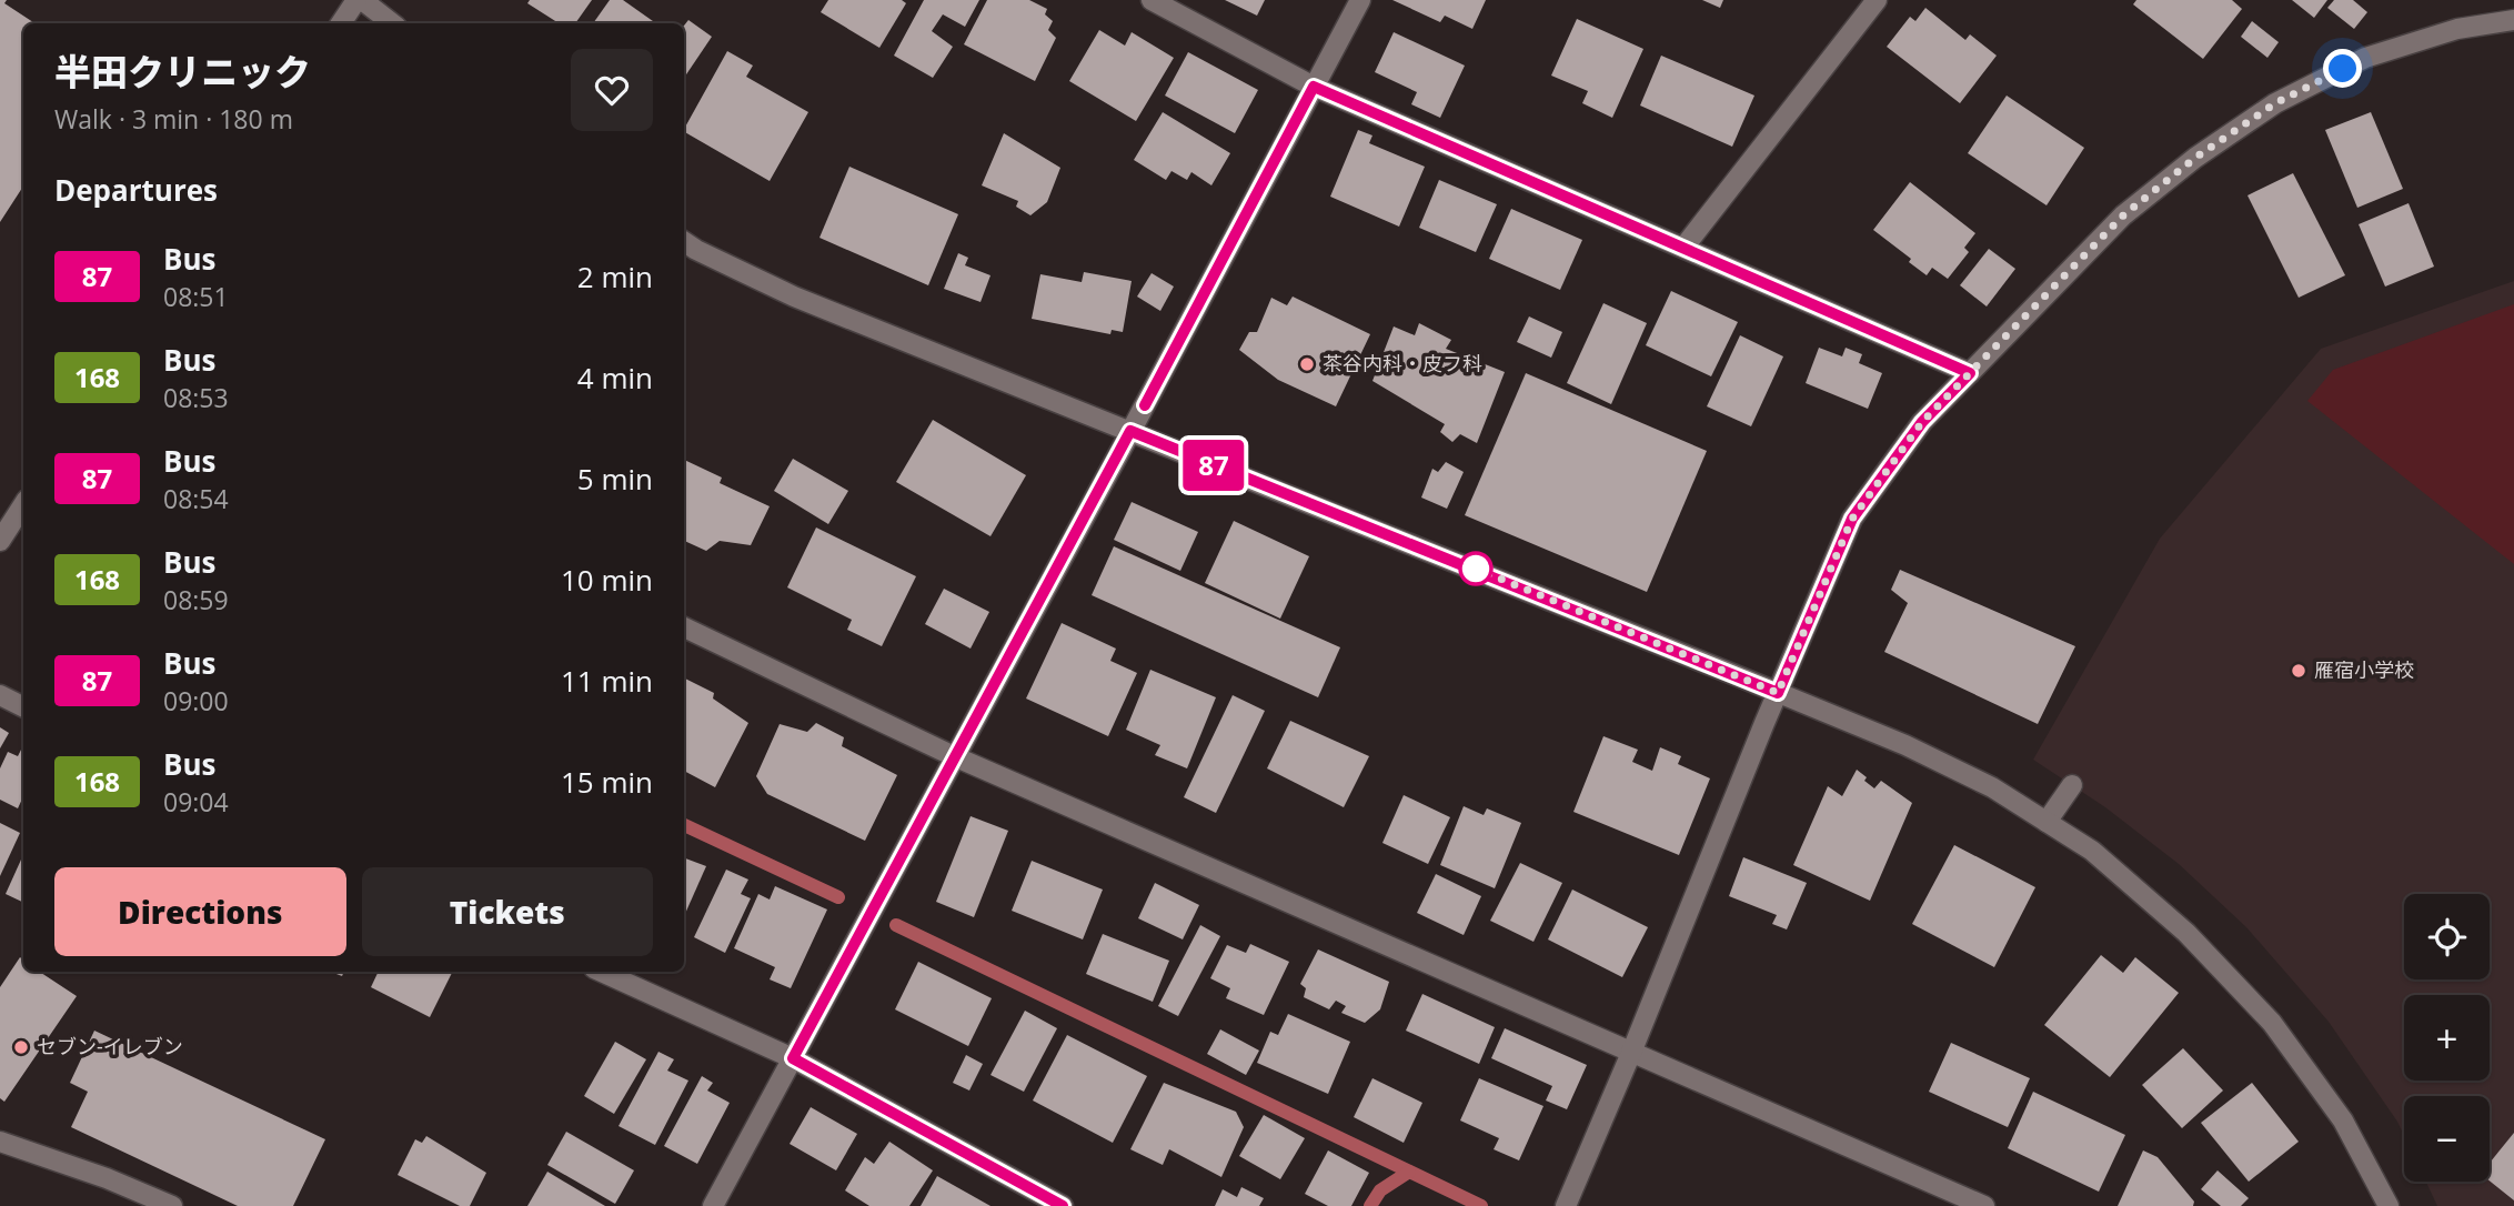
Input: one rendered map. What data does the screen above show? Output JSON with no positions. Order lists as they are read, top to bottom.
{
  "places": ["茶谷内科・皮フ科", "雁宿小学校", "セブン-イレブン"],
  "lines": ["bus line 87"],
  "page": {
    "on_map": "87",
    "heading": [
      ["半田クリニック", "Walk · 3 min · 180 m"],
      "Departures"
    ],
    "list": [
      {
        "mark": "87",
        "name": "Bus",
        "note": "08:51",
        "value": "2 min"
      },
      {
        "mark": "168",
        "name": "Bus",
        "note": "08:53",
        "value": "4 min"
      },
      {
        "mark": "87",
        "name": "Bus",
        "note": "08:54",
        "value": "5 min"
      },
      {
        "mark": "168",
        "name": "Bus",
        "note": "08:59",
        "value": "10 min"
      },
      {
        "mark": "87",
        "name": "Bus",
        "note": "09:00",
        "value": "11 min"
      },
      {
        "mark": "168",
        "name": "Bus",
        "note": "09:04",
        "value": "15 min"
      }
    ],
    "buttons": ["Directions", "Tickets"],
    "map_buttons": ["+", "−"]
  }
}
